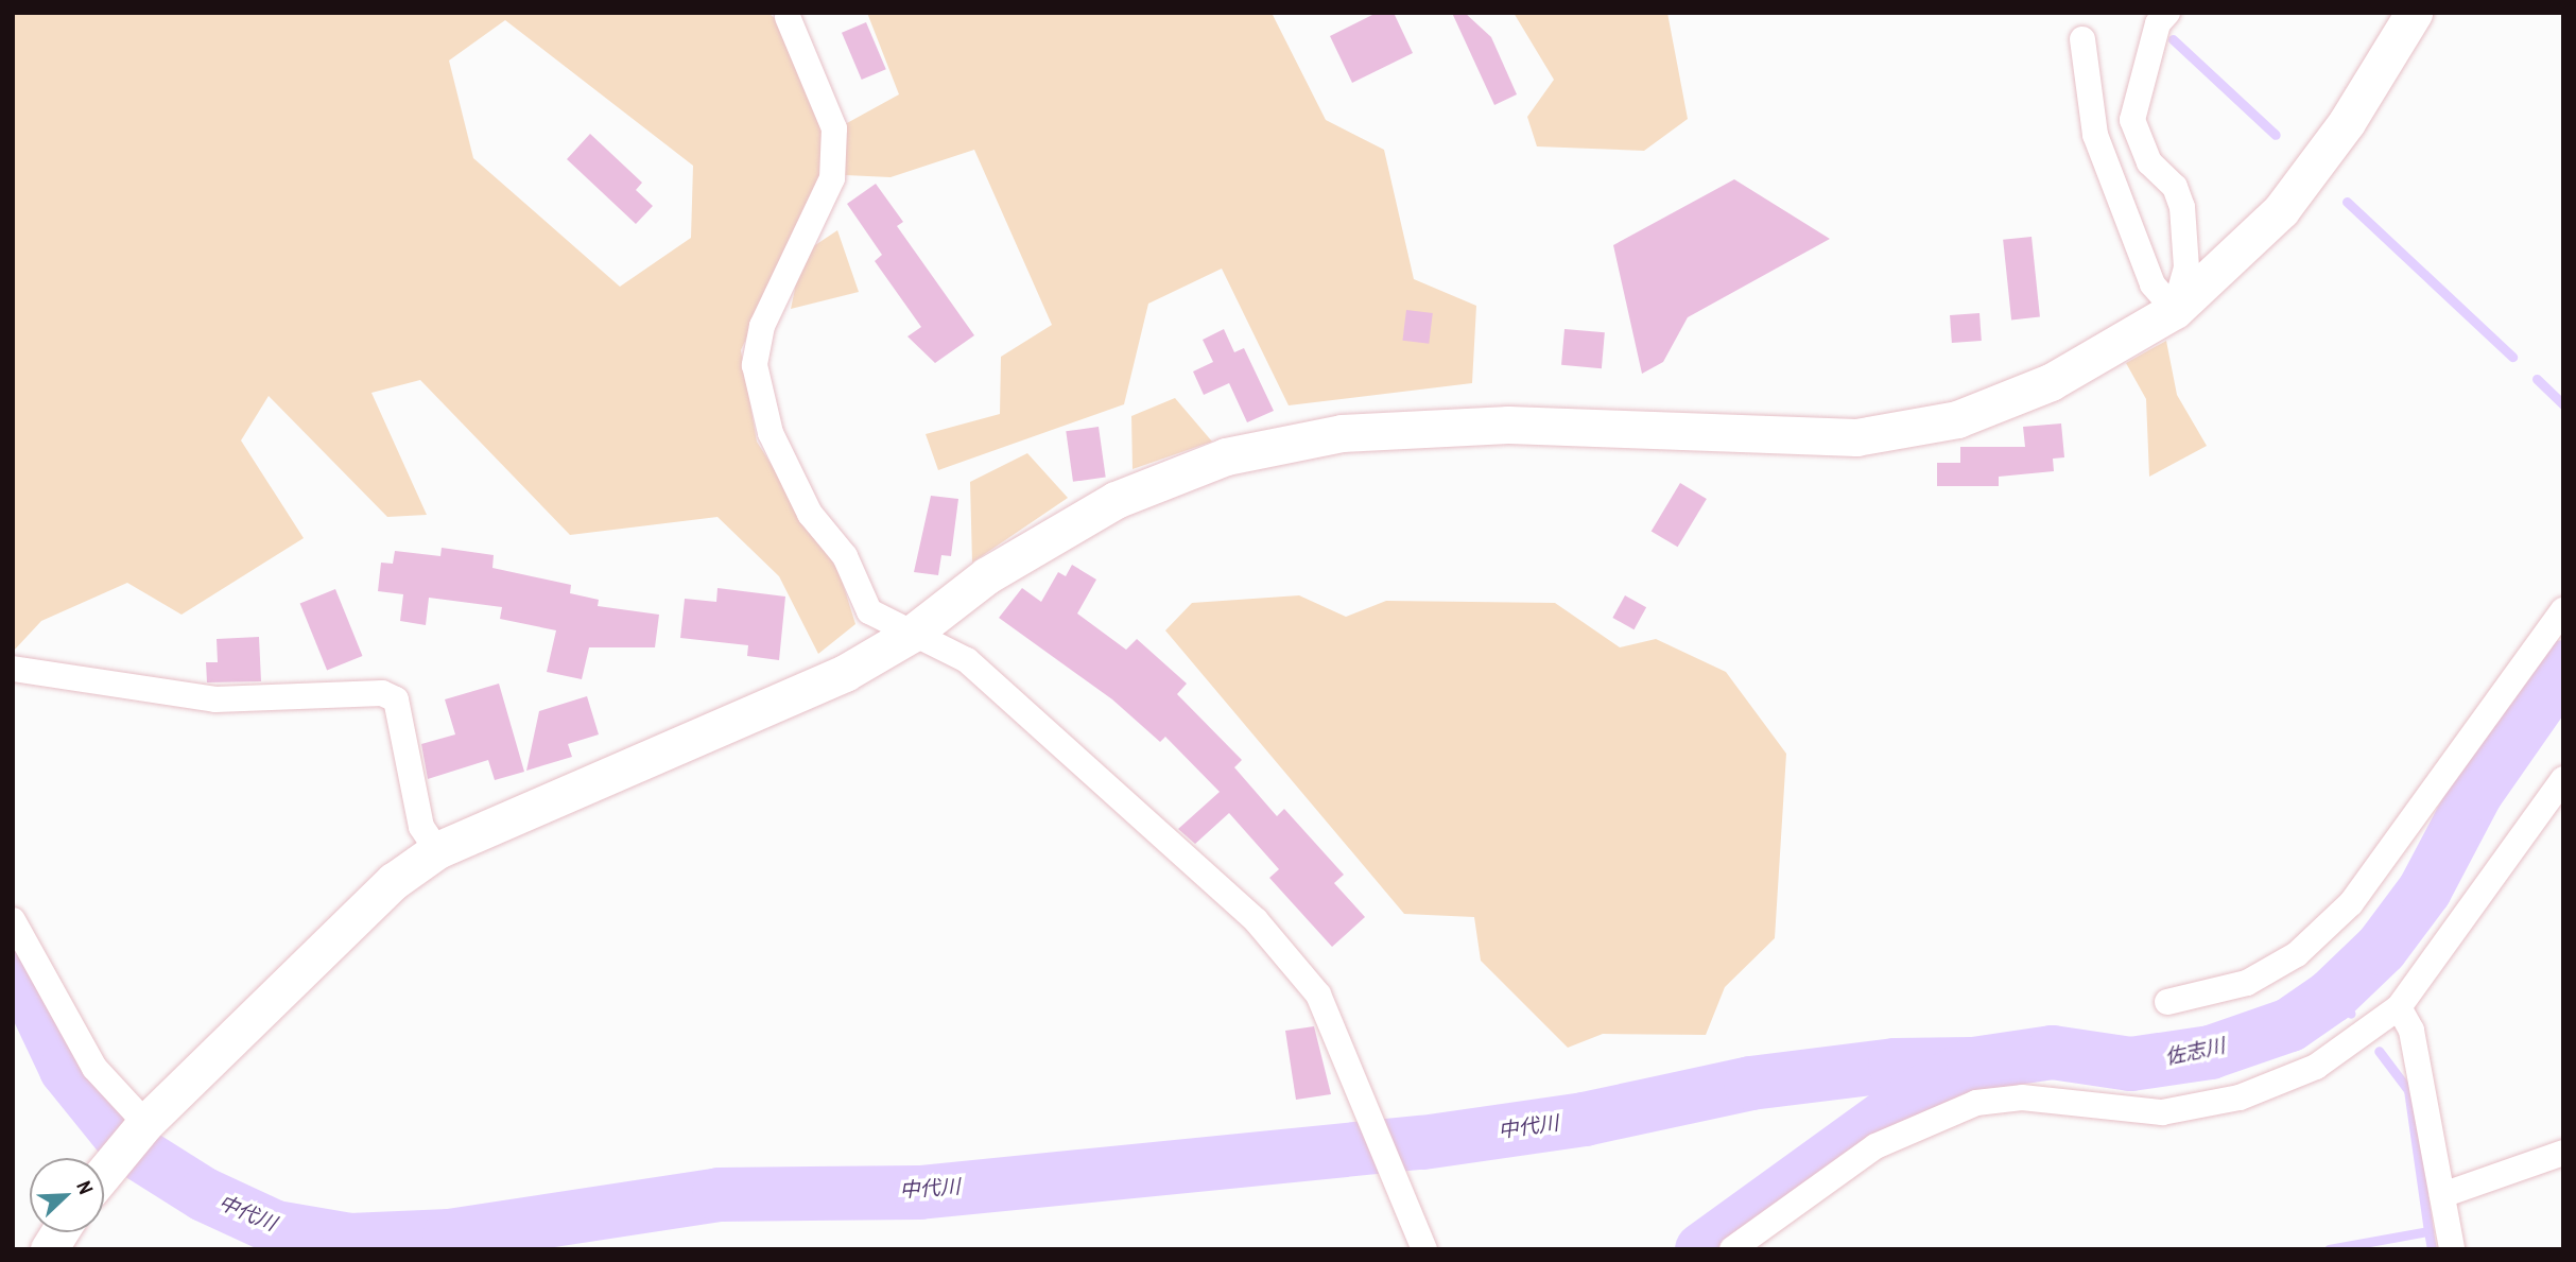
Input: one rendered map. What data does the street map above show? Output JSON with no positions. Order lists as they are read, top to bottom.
{
  "water": ["佐志川", "中代川"],
  "north": "top right"
}
